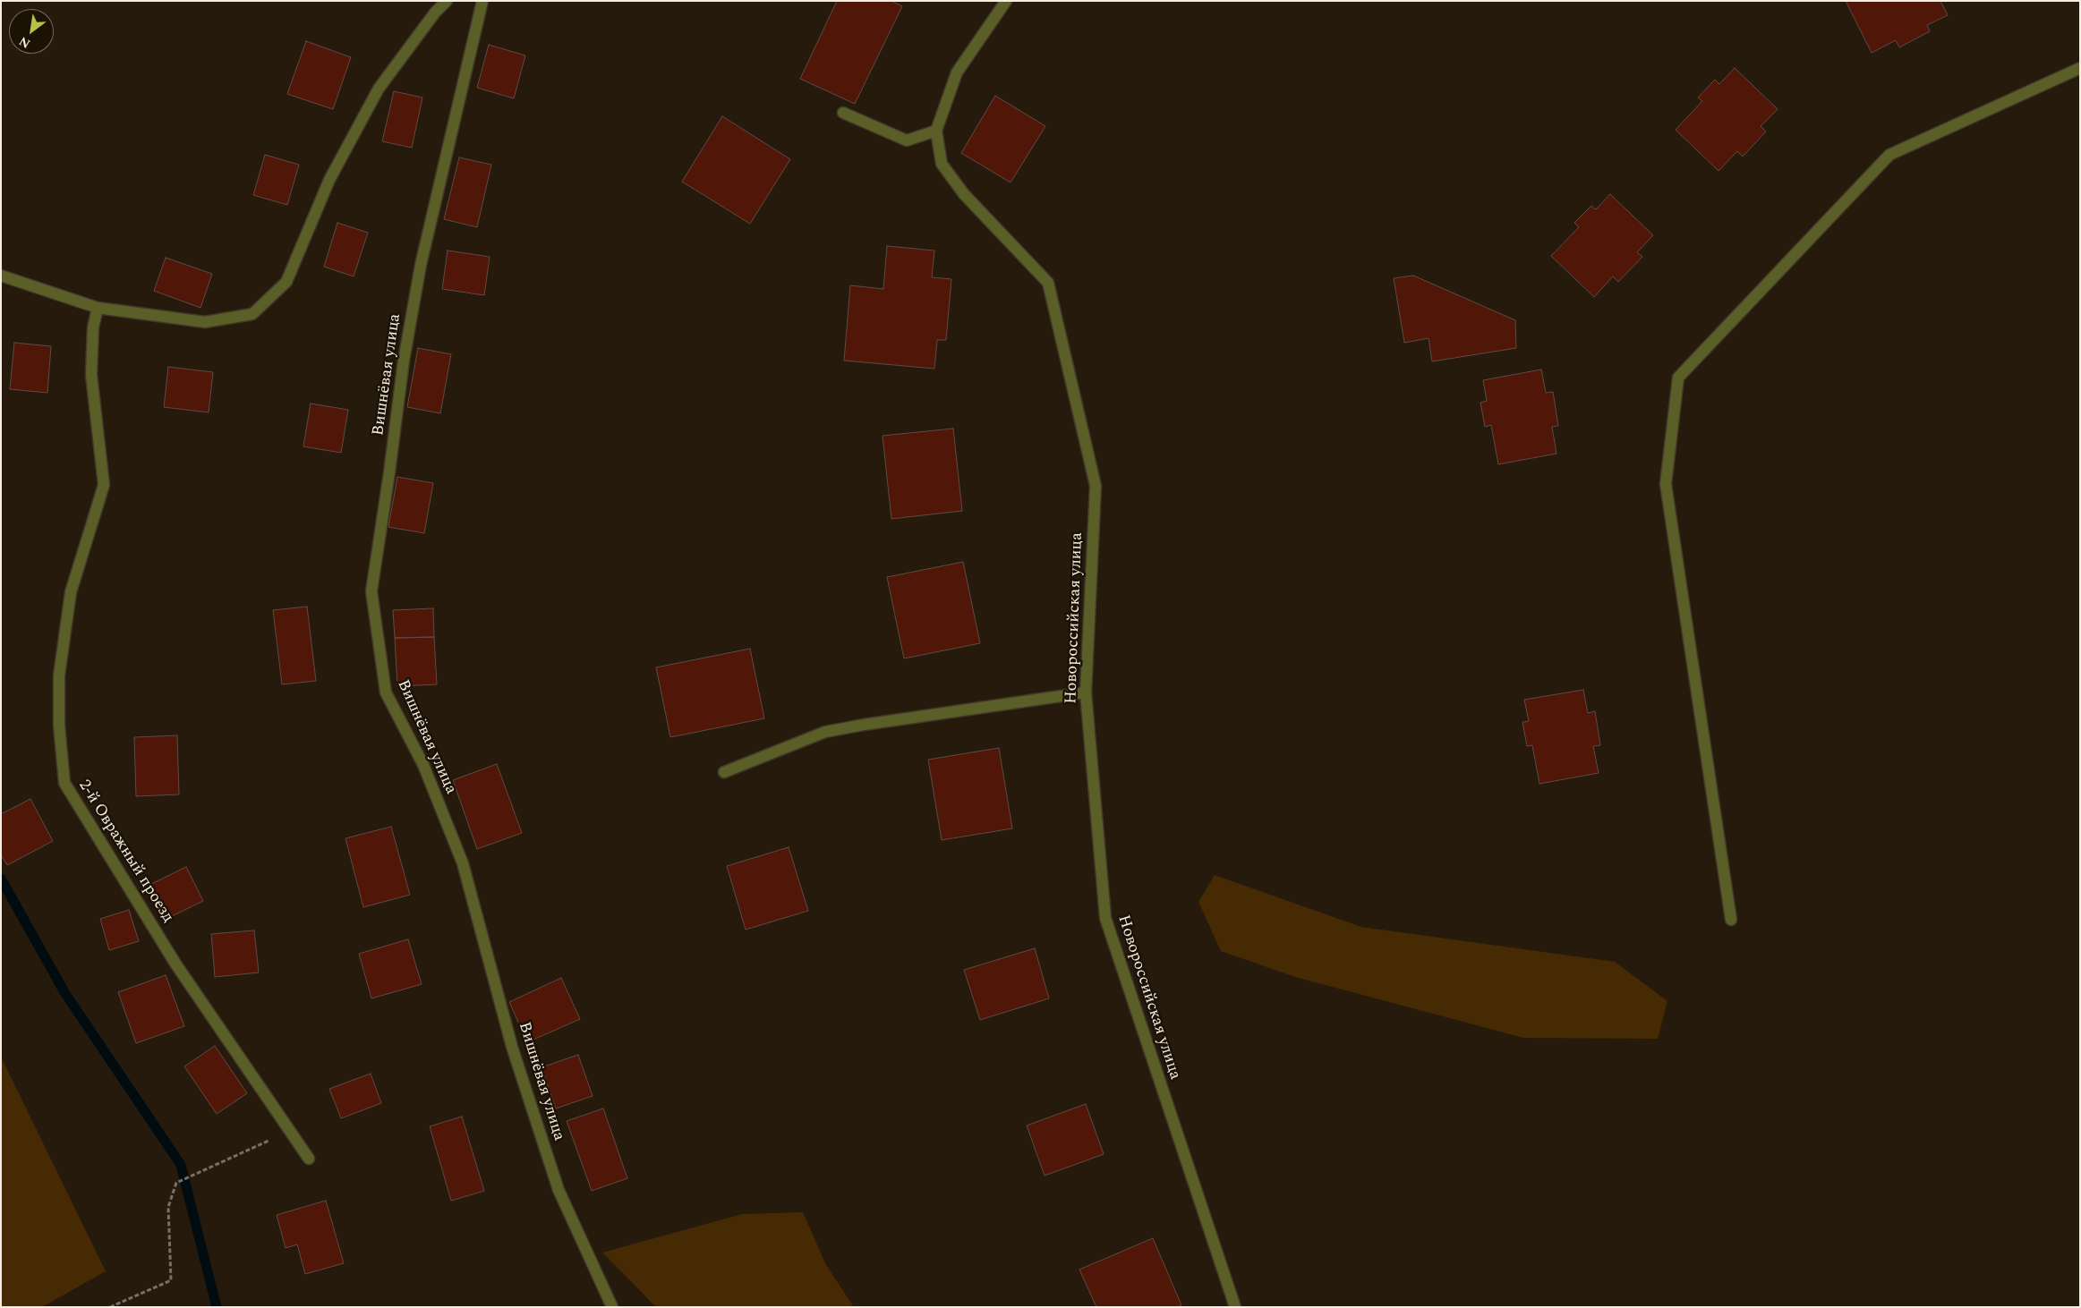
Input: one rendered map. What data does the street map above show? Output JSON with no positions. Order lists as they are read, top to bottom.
{
  "streets": {
    "street": ["Вишнёвая улица", "Новороссийская улица", "2-й Овражный проезд"]
  },
  "north": "bottom left"
}
